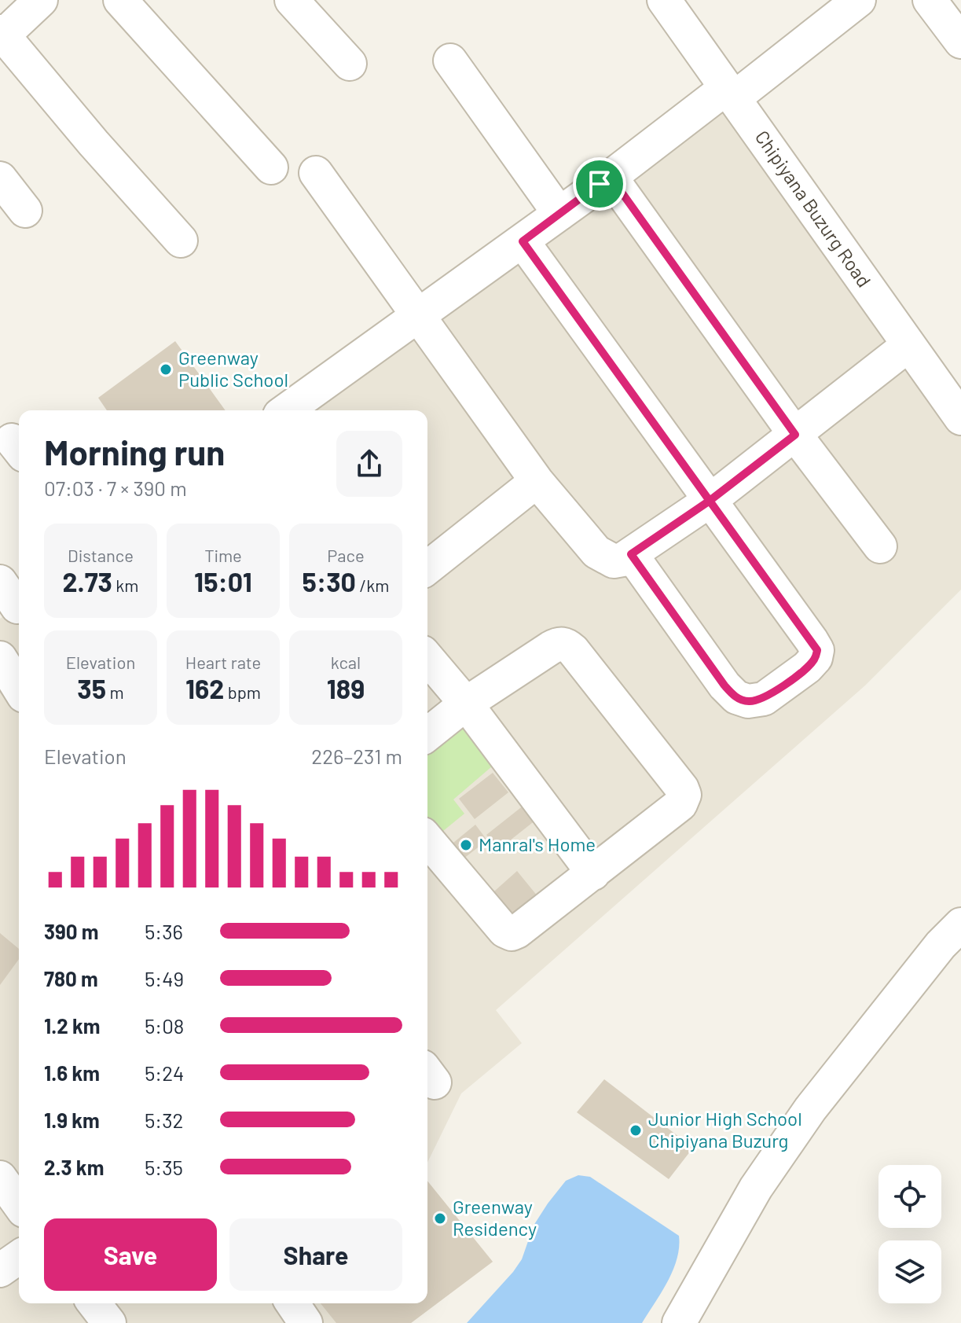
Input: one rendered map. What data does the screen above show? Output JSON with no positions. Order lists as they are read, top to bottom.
{
  "streets": {
    "street": ["Chipiyana Buzurg Road"]
  },
  "places": [
    "Greenway Public School",
    "Manral's Home",
    "Junior High School Chipiyana Buzurg",
    "Greenway Residency"
  ],
  "page": {
    "heading": ["Morning run", "07:03 · 7 × 390 m"],
    "stats": [
      ["Distance", "2.73 km"],
      ["Time", "15:01"],
      ["Pace", "5:30 /km"],
      ["Elevation", "35 m"],
      ["Heart rate", "162 bpm"],
      ["kcal", "189"]
    ],
    "chart": ["Elevation", "226–231 m"],
    "list": [
      {
        "name": "390 m",
        "note": "5:36"
      },
      {
        "name": "780 m",
        "note": "5:49"
      },
      {
        "name": "1.2 km",
        "note": "5:08"
      },
      {
        "name": "1.6 km",
        "note": "5:24"
      },
      {
        "name": "1.9 km",
        "note": "5:32"
      },
      {
        "name": "2.3 km",
        "note": "5:35"
      }
    ],
    "buttons": ["Save", "Share"]
  }
}
